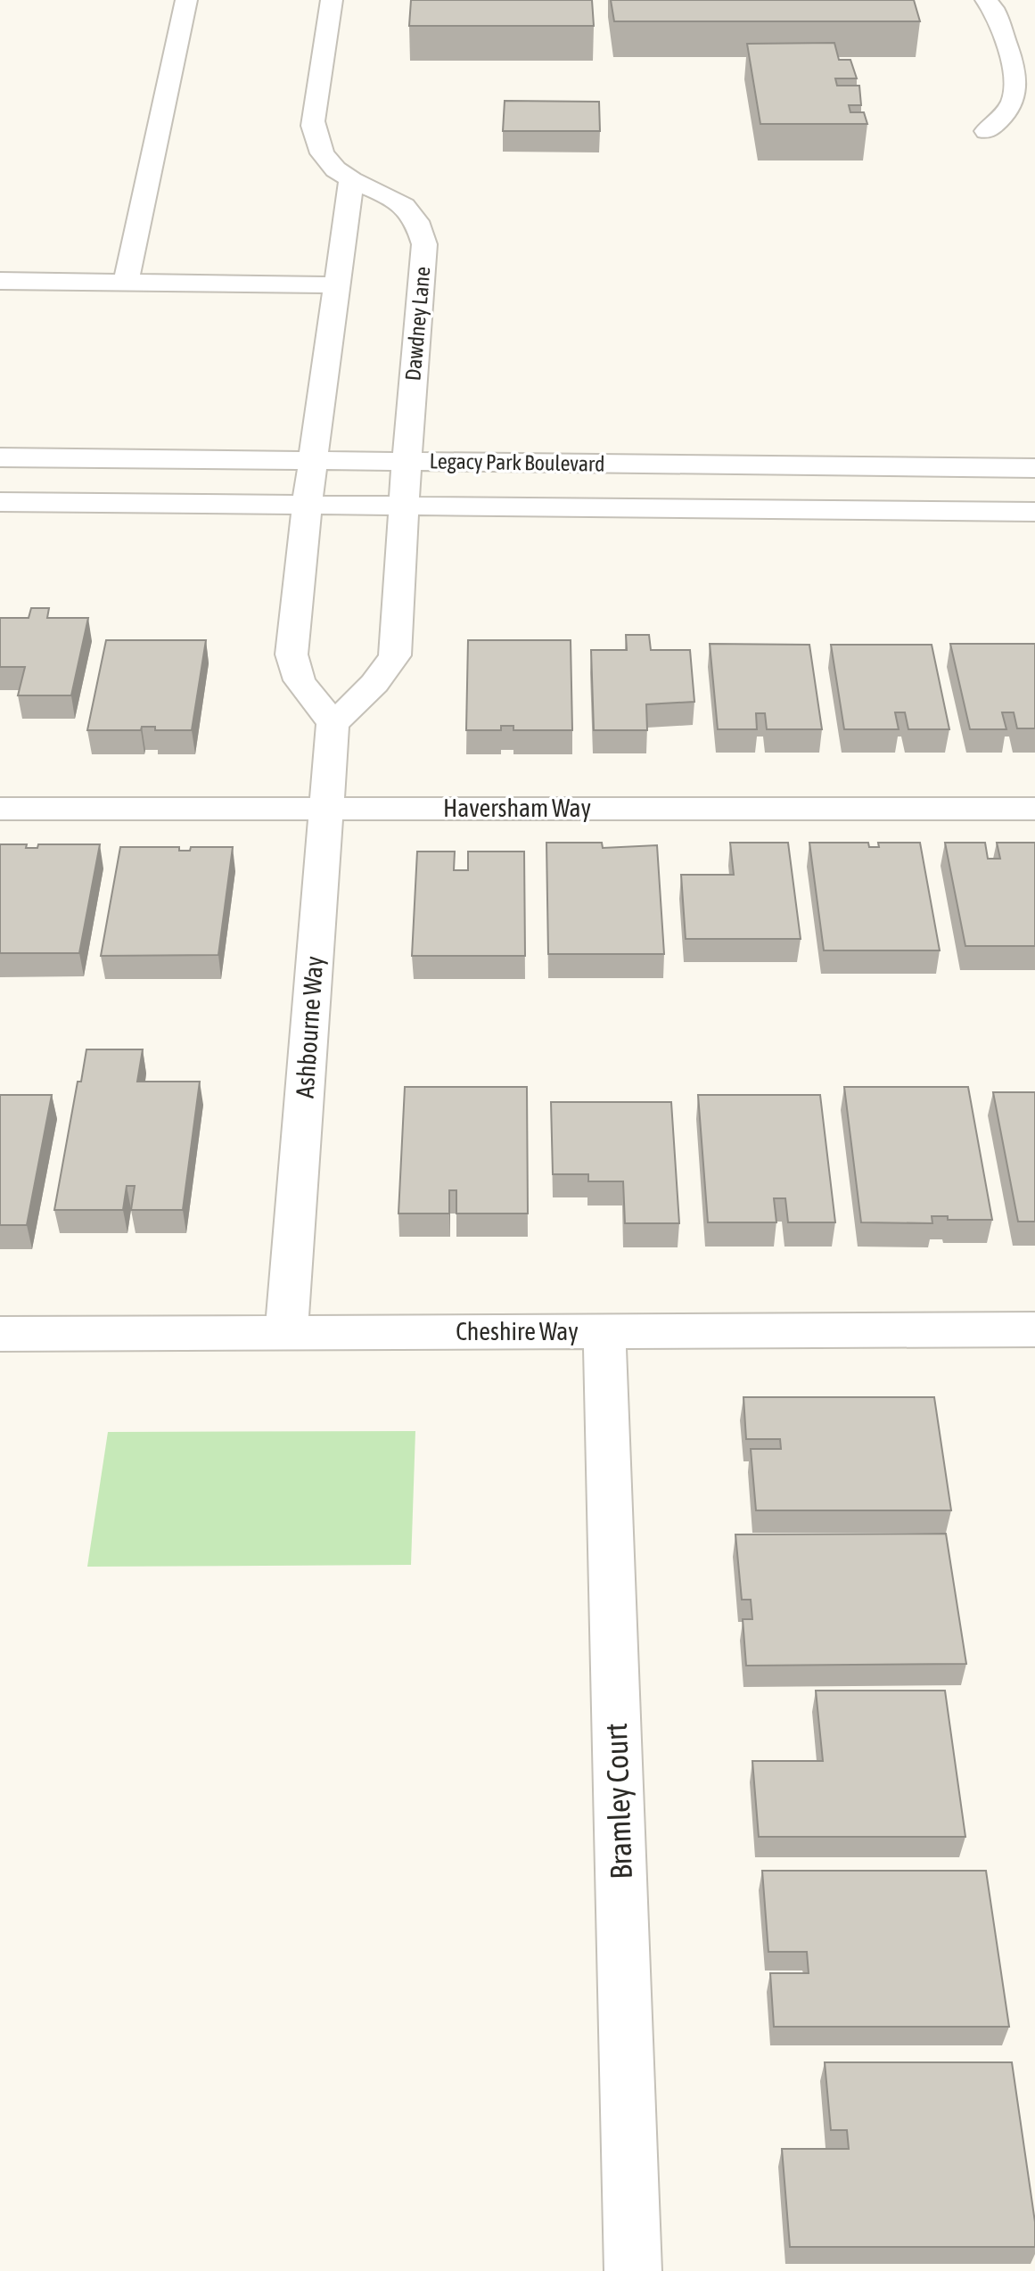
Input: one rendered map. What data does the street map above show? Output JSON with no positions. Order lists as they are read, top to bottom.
{
  "streets": {
    "street": [
      "Dawdney Lane",
      "Legacy Park Boulevard",
      "Haversham Way",
      "Ashbourne Way",
      "Cheshire Way",
      "Bramley Court"
    ]
  },
  "crossings": [
    ["Dawdney Lane", "Legacy Park Boulevard"],
    ["Haversham Way", "Ashbourne Way"],
    ["Ashbourne Way", "Cheshire Way"],
    ["Cheshire Way", "Bramley Court"]
  ]
}
